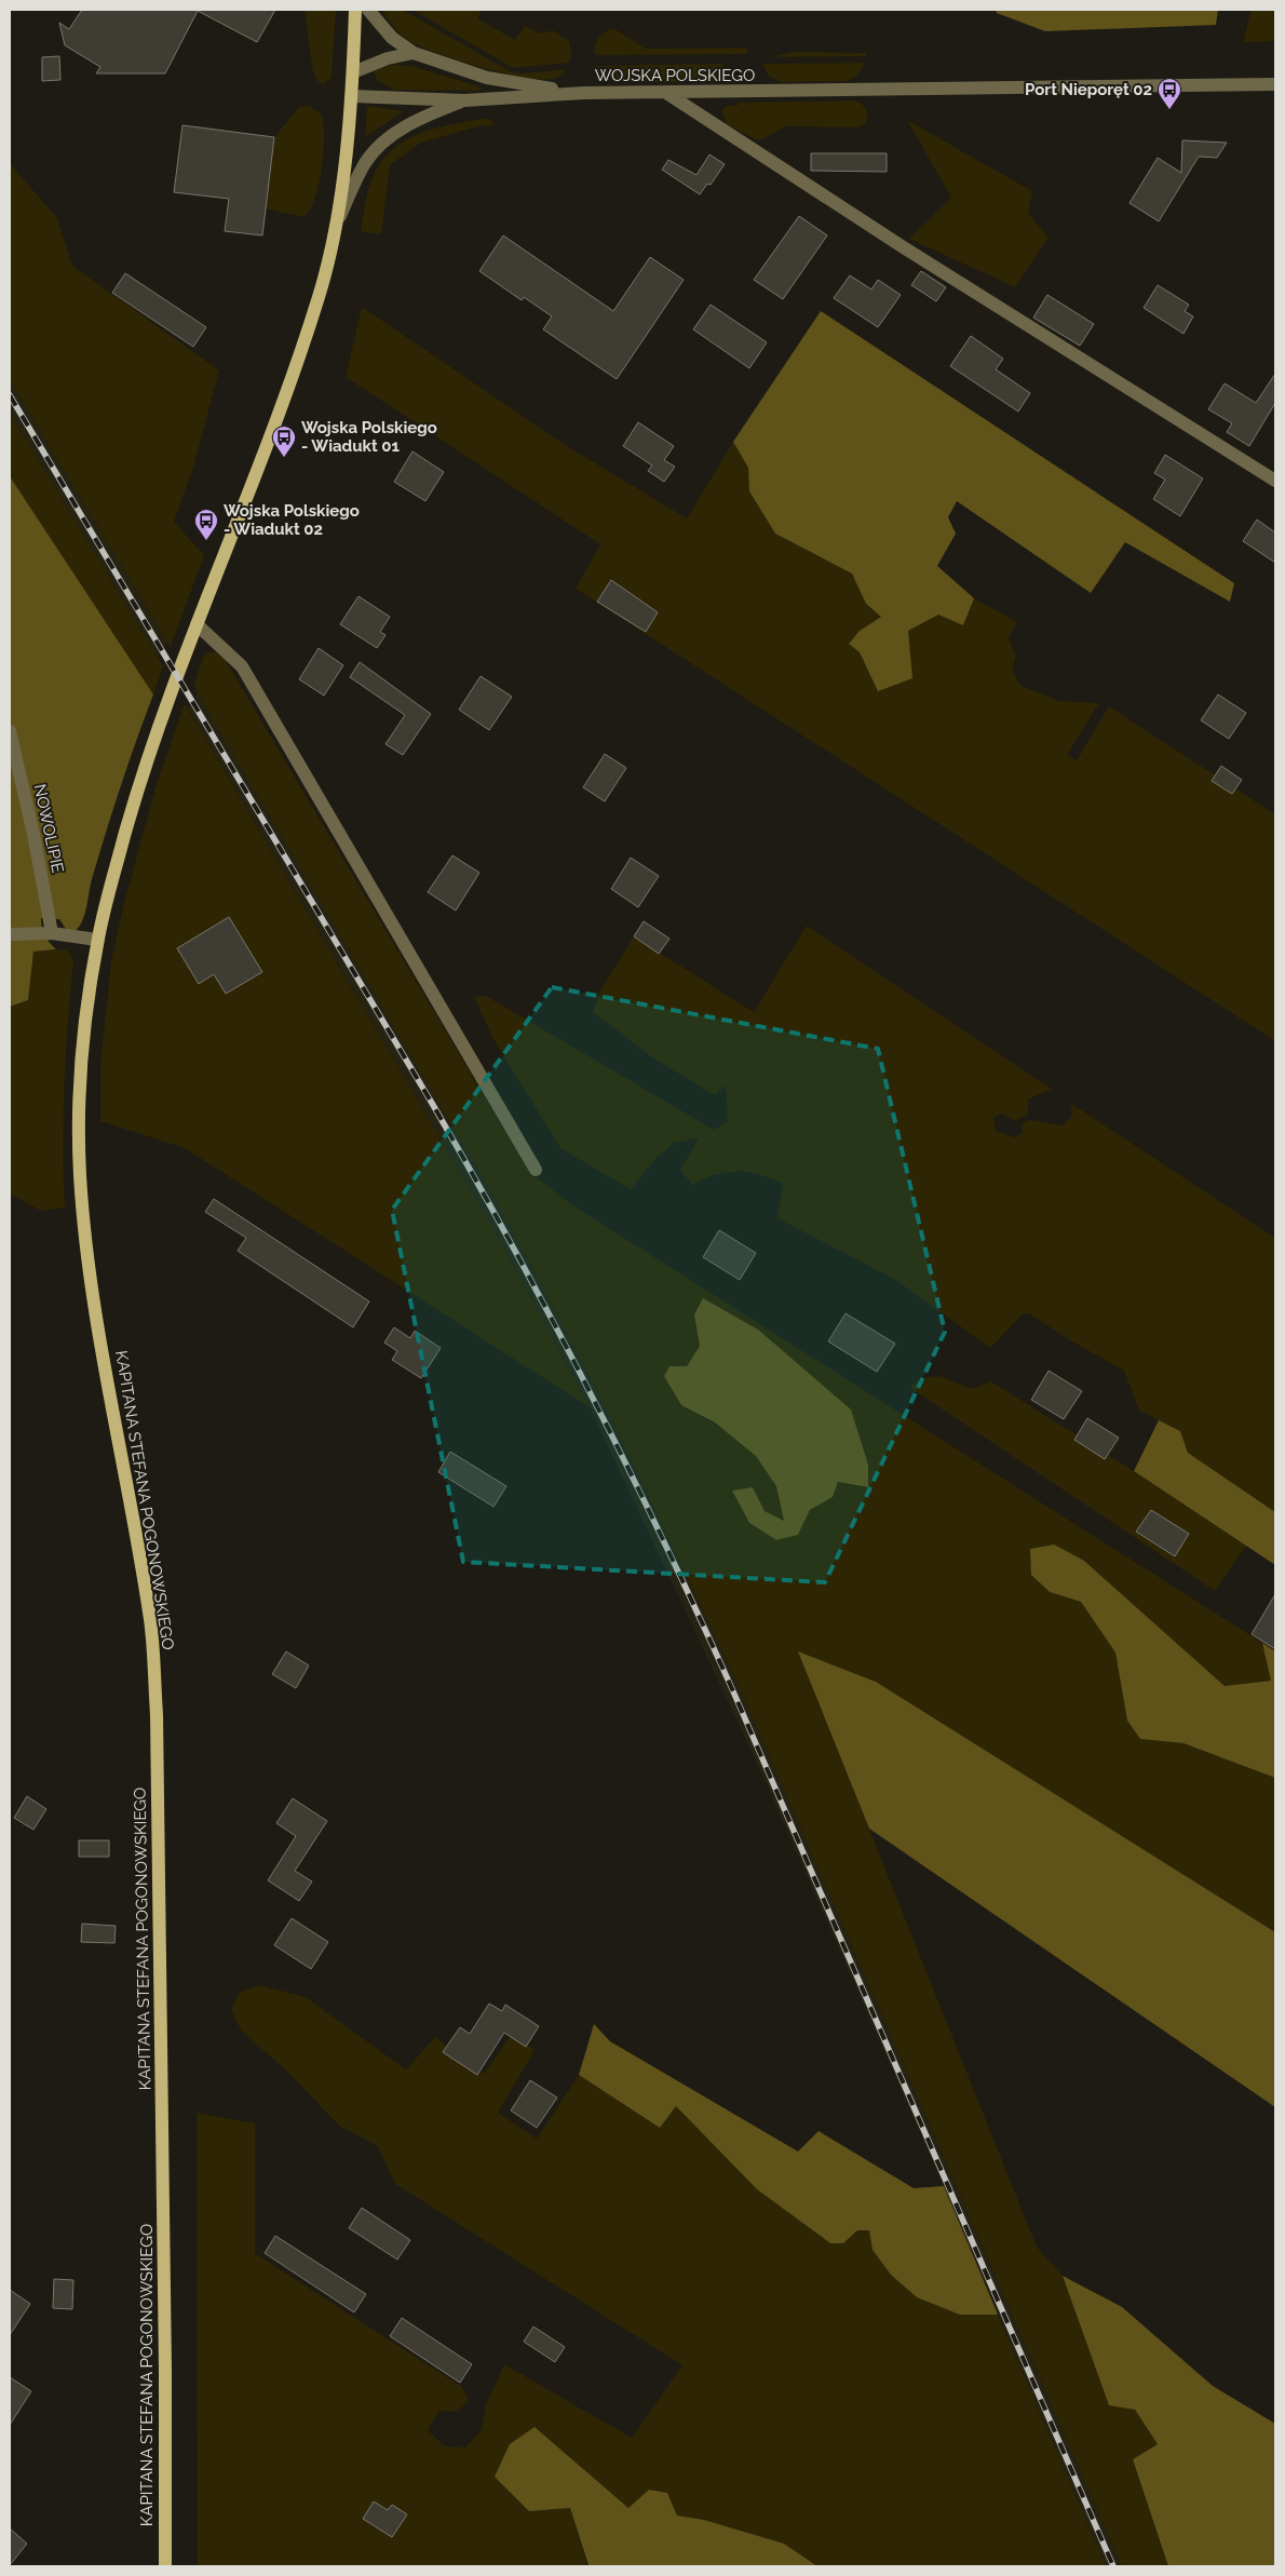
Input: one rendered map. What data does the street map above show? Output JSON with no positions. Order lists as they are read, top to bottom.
{
  "streets": {
    "main road": ["KAPITANA STEFANA POGONOWSKIEGO"],
    "street": ["WOJSKA POLSKIEGO", "NOWOLIPIE"]
  },
  "places": {
    "bus stop": ["Port Nieporęt 02", "Wojska Polskiego - Wiadukt 01", "Wojska Polskiego - Wiadukt 02"]
  }
}
